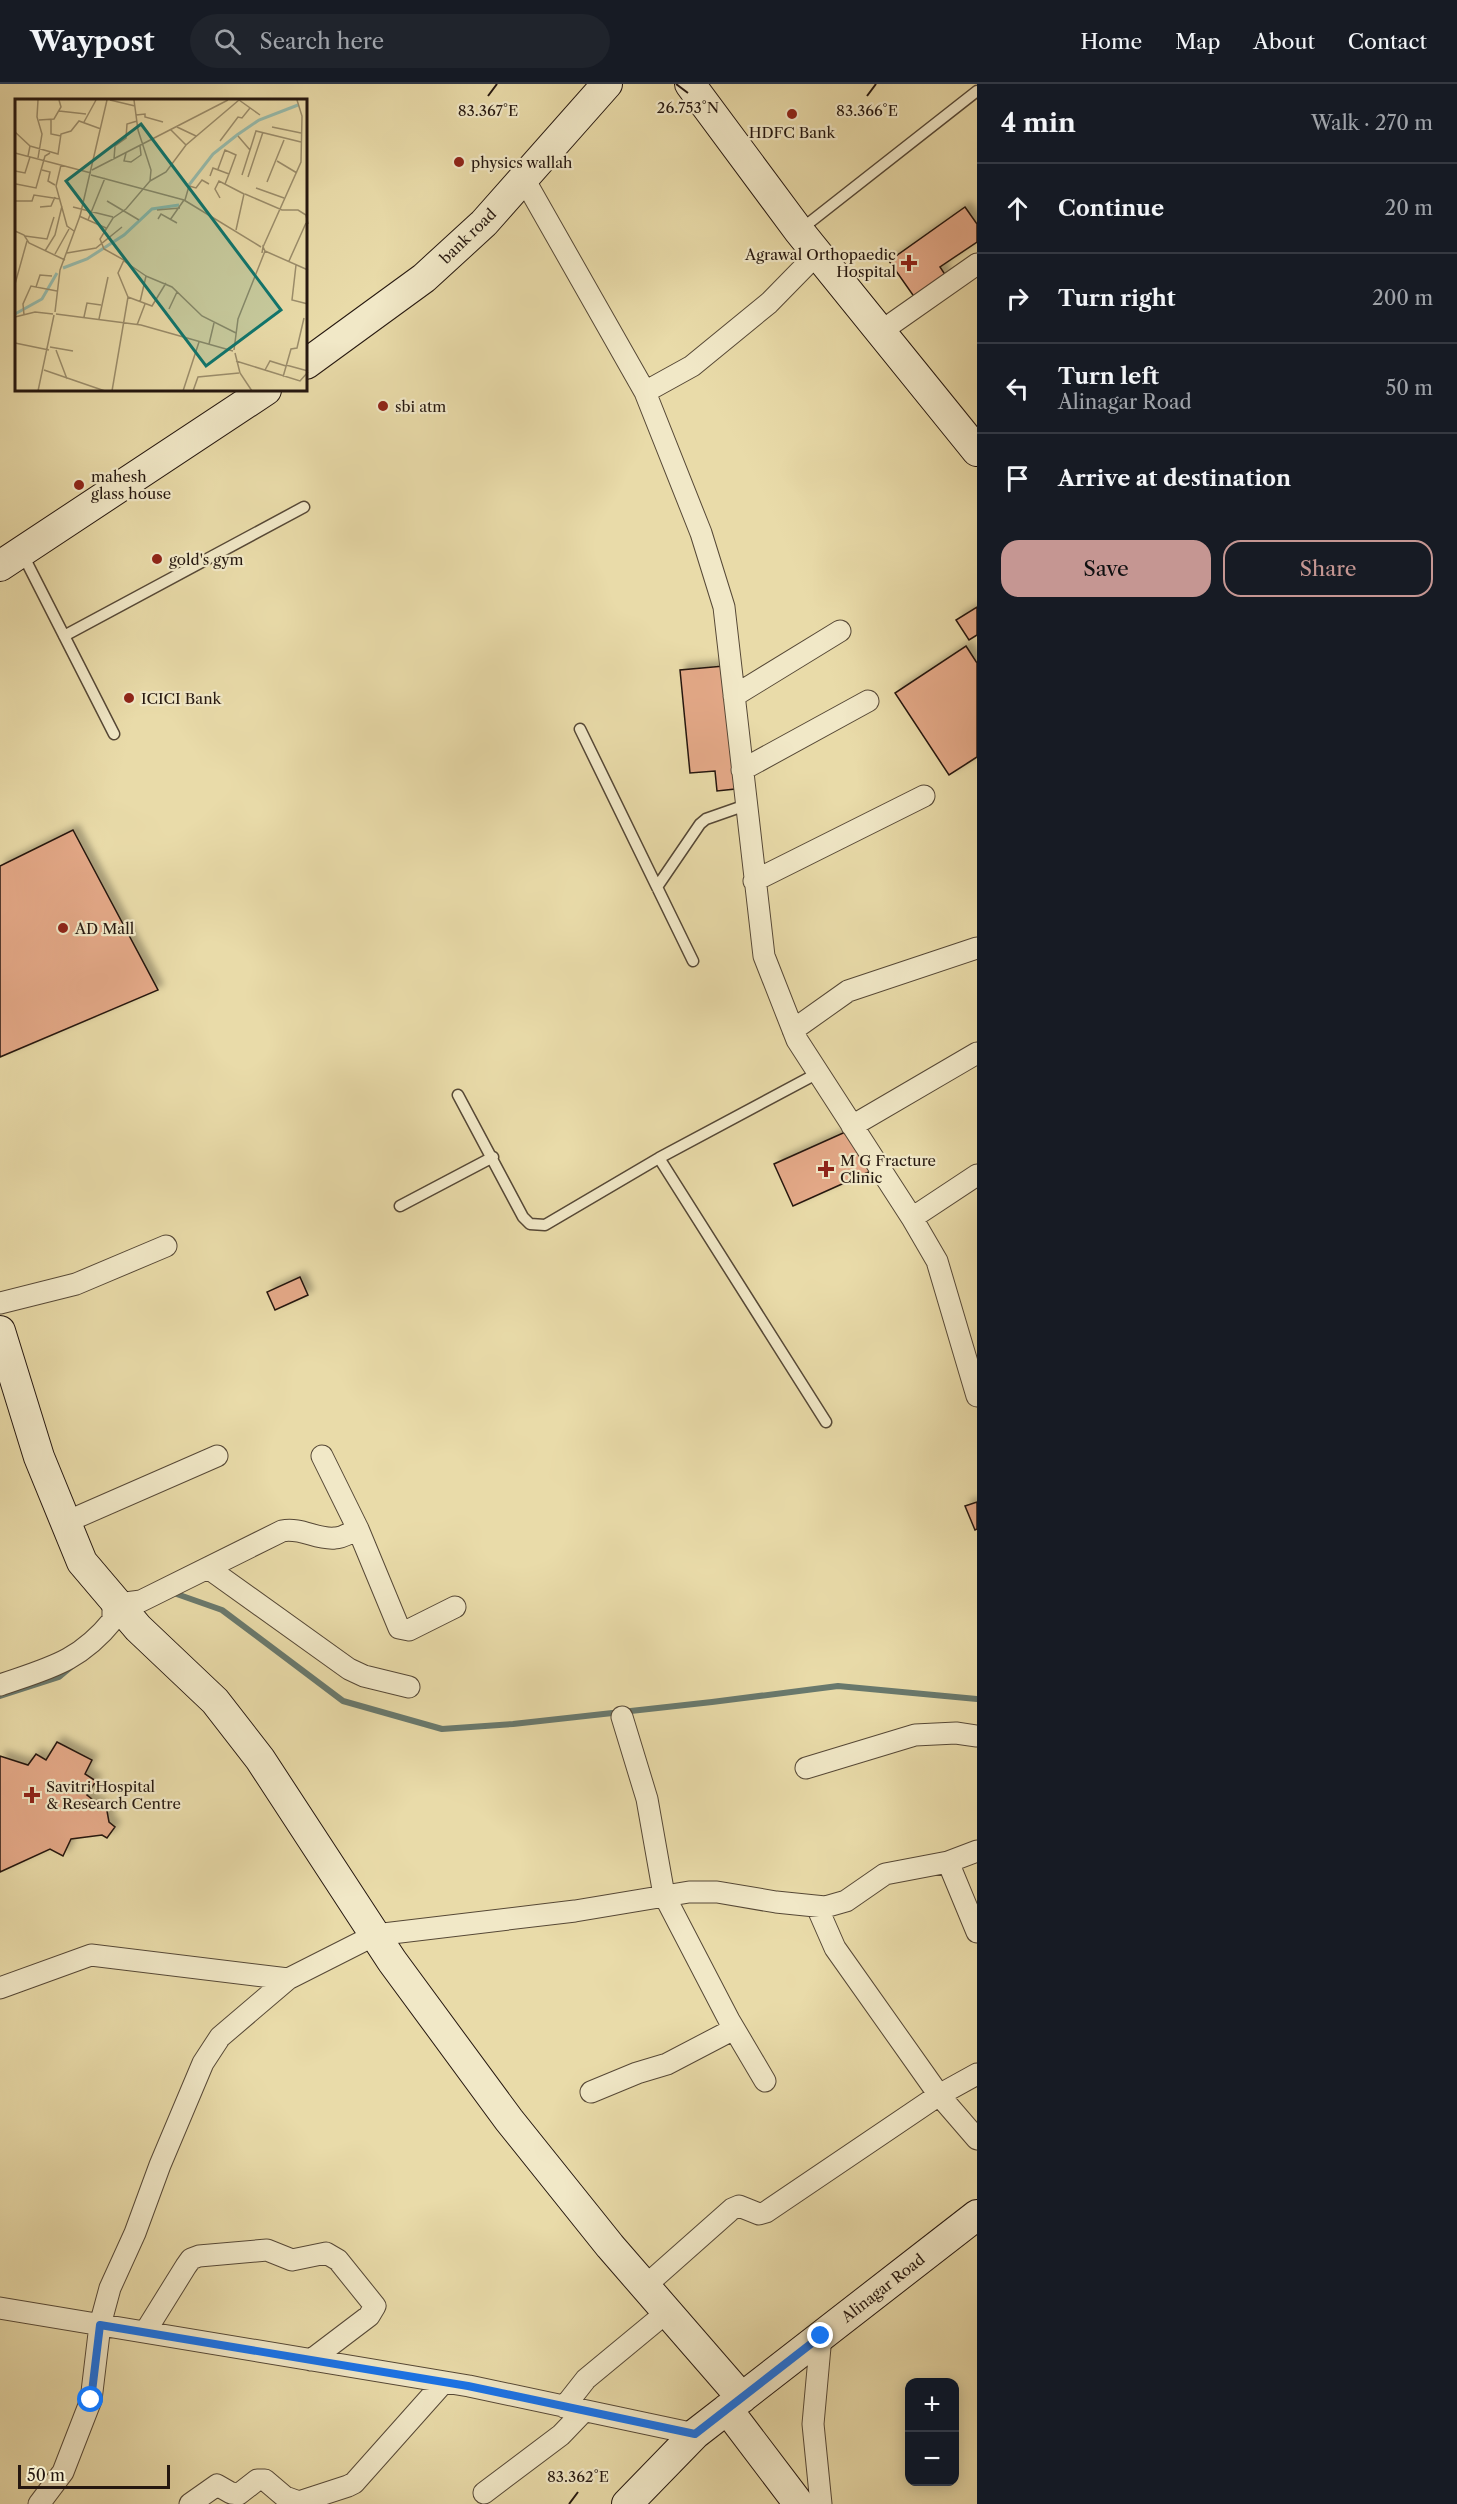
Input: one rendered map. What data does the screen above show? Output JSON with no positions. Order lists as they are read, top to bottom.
{
  "streets": {
    "main road": ["bank road", "Alinagar Road"]
  },
  "places": {
    "other": [
      "HDFC Bank",
      "physics wallah",
      "sbi atm",
      "mahesh glass house",
      "gold's gym",
      "ICICI Bank",
      "AD Mall"
    ],
    "health": ["Agrawal Orthopaedic Hospital", "M G Fracture Clinic", "Savitri Hospital & Research Centre"]
  },
  "scale_bar": "50 m",
  "page": {
    "header": "Waypost",
    "search": "Search here",
    "nav": [
      "Home",
      "Map",
      "About",
      "Contact"
    ],
    "heading": ["4 min", "Walk · 270 m"],
    "list": [
      ["Continue", "20 m"],
      ["Turn right", "200 m"],
      ["Turn left", "Alinagar Road", "50 m"],
      "Arrive at destination"
    ],
    "buttons": ["Save", "Share"],
    "map_buttons": ["+", "−"],
    "scale": "50 m"
  },
  "coordinates": [
    "26.753°N",
    "83.367°E",
    "83.366°E",
    "83.362°E"
  ]
}
